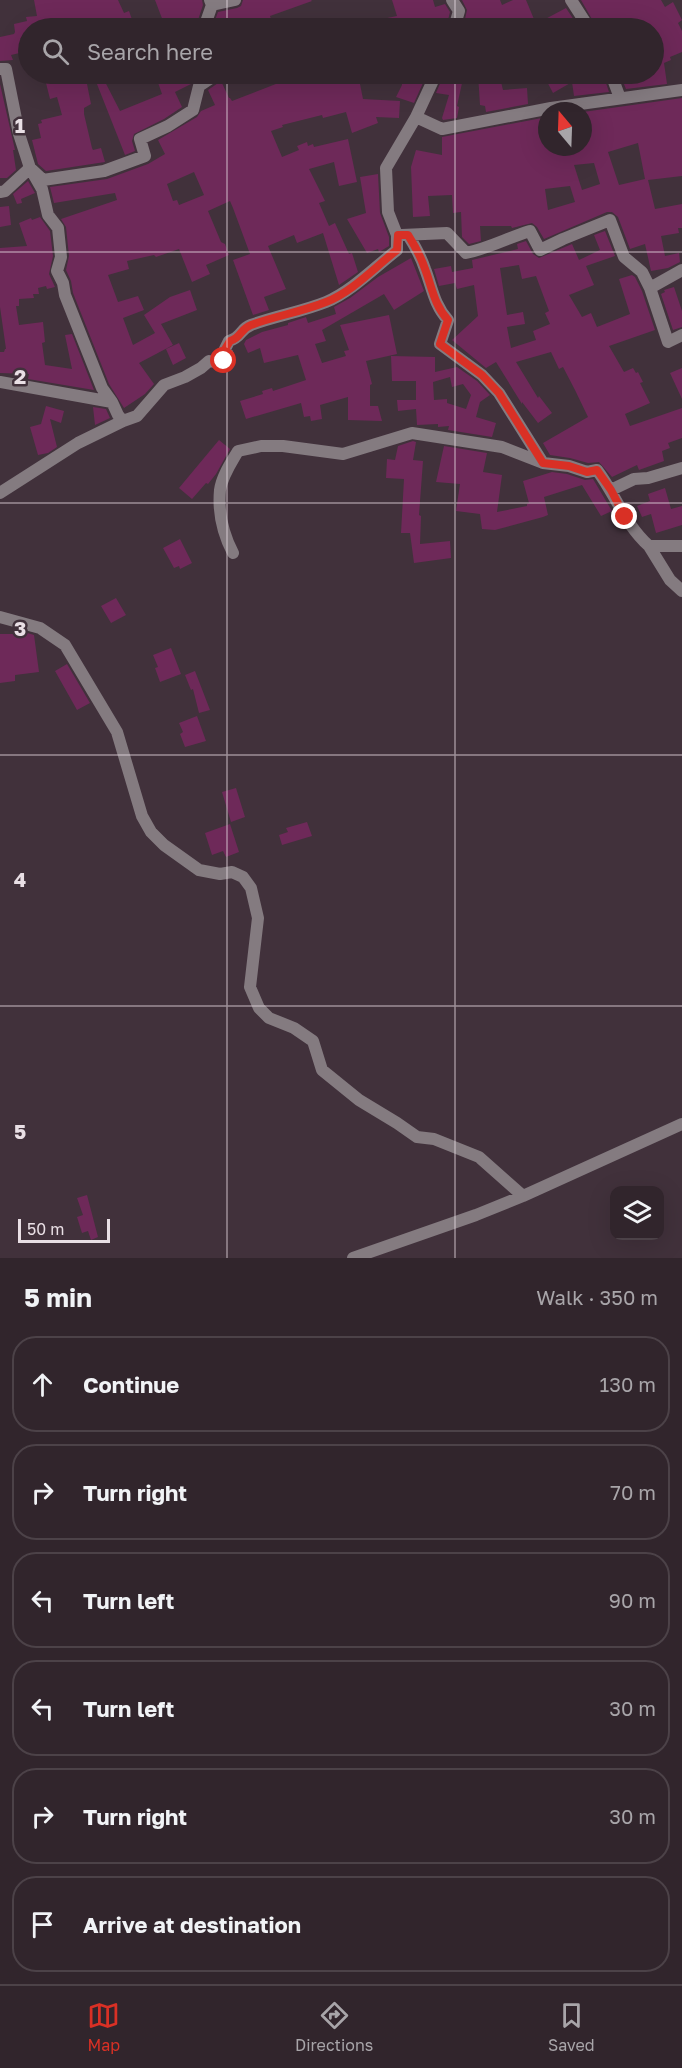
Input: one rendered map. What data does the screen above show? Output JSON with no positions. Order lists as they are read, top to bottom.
{
  "scale_bar": "50 m",
  "north": "top",
  "page": {
    "search": "Search here",
    "scale": "50 m",
    "heading": ["5 min", "Walk · 350 m"],
    "list": [
      ["Continue", "130 m"],
      ["Turn right", "70 m"],
      ["Turn left", "90 m"],
      ["Turn left", "30 m"],
      ["Turn right", "30 m"],
      "Arrive at destination"
    ],
    "nav": ["Map", "Directions", "Saved"]
  },
  "grid": {
    "rows": [
      "1",
      "2",
      "3",
      "4",
      "5"
    ]
  }
}
